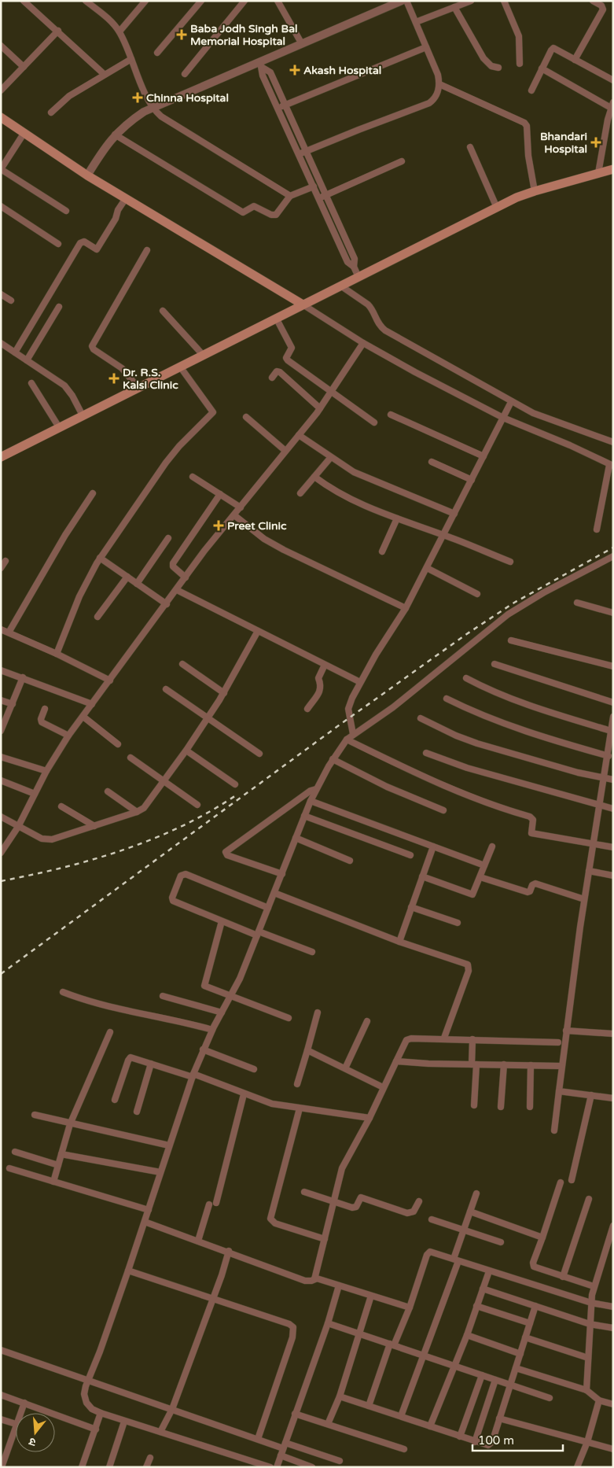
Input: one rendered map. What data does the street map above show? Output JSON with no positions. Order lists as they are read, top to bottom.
{
  "places": {
    "health": [
      "Baba Jodh Singh Bal Memorial Hospital",
      "Akash Hospital",
      "Chinna Hospital",
      "Bhandari Hospital",
      "Dr. R.S. Kalsi Clinic",
      "Preet Clinic"
    ]
  },
  "scale_bar": "100 m",
  "north": "bottom"
}
